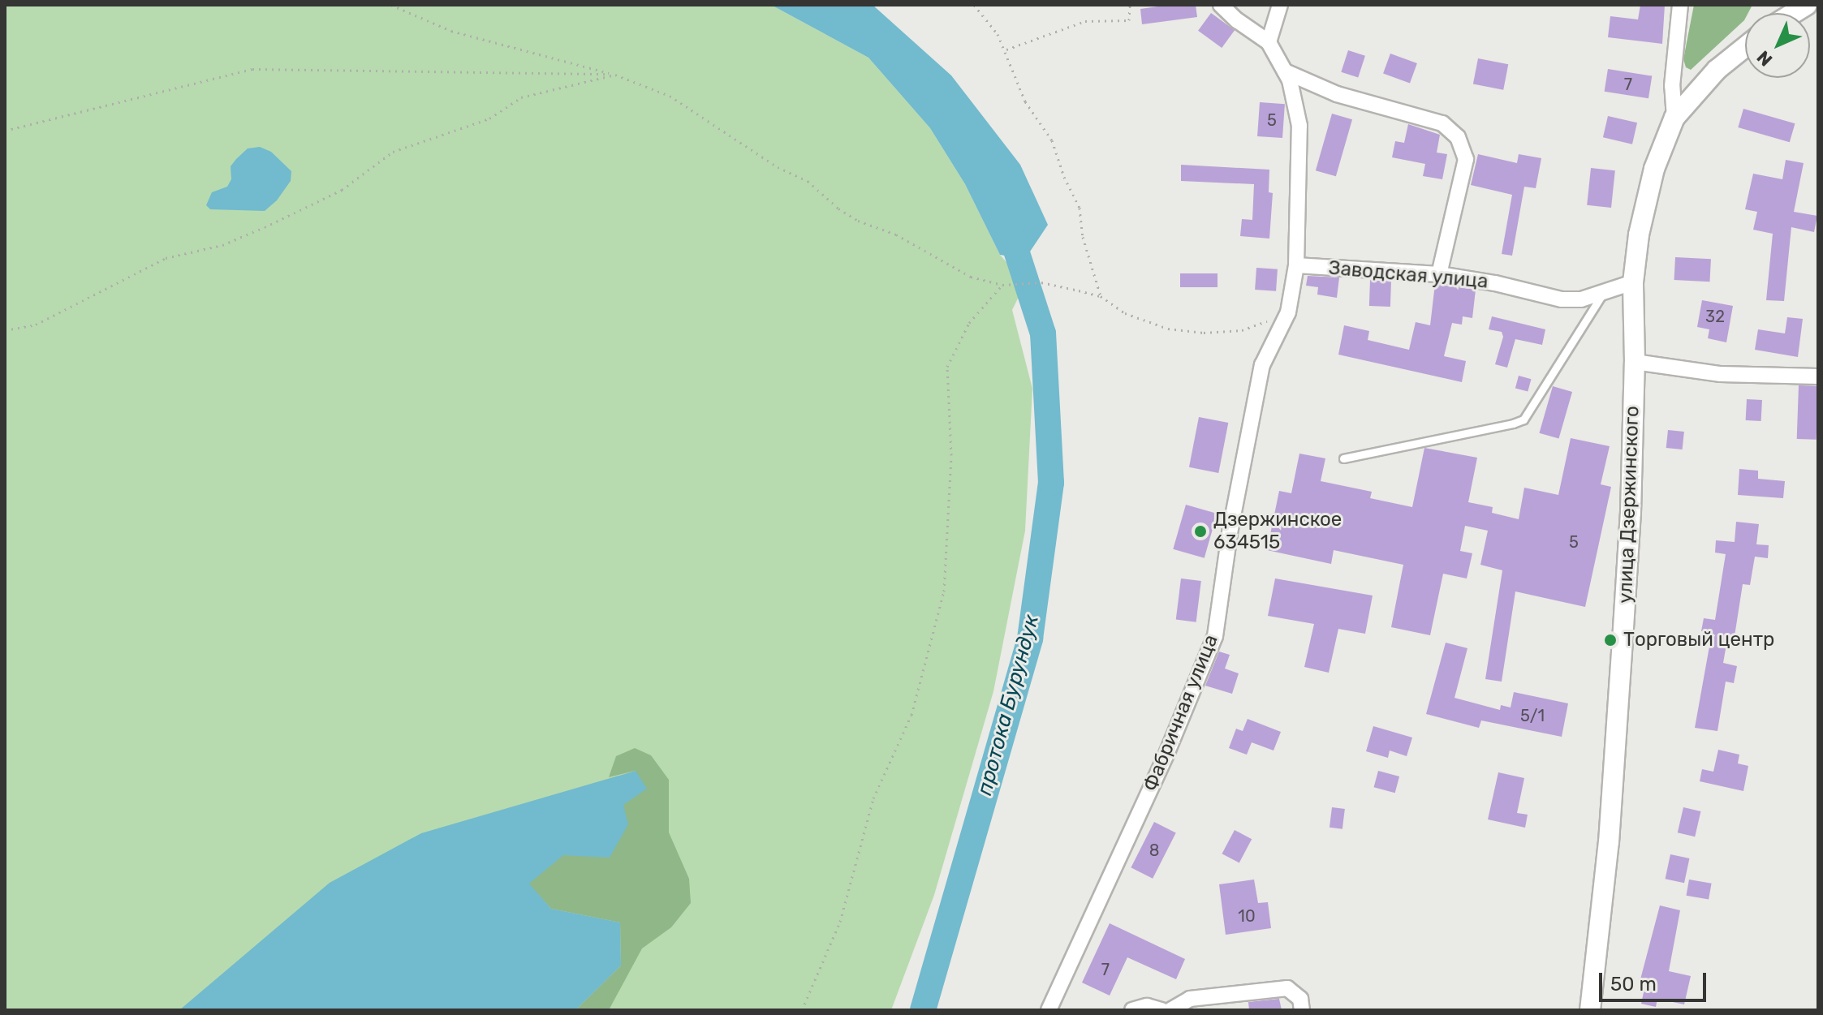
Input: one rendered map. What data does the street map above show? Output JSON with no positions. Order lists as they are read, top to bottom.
{
  "streets": {
    "street": ["Заводская улица", "улица Дзержинского", "Фабричная улица"]
  },
  "crossings": [
    ["Заводская улица", "улица Дзержинского"]
  ],
  "water": ["протока Бурундук"],
  "places": ["Дзержинское 634515", "Торговый центр"],
  "house_numbers": [
    "7",
    "5",
    "32",
    "5",
    "5/1",
    "8",
    "10",
    "7"
  ],
  "scale_bar": "50 m",
  "north": "bottom left"
}
